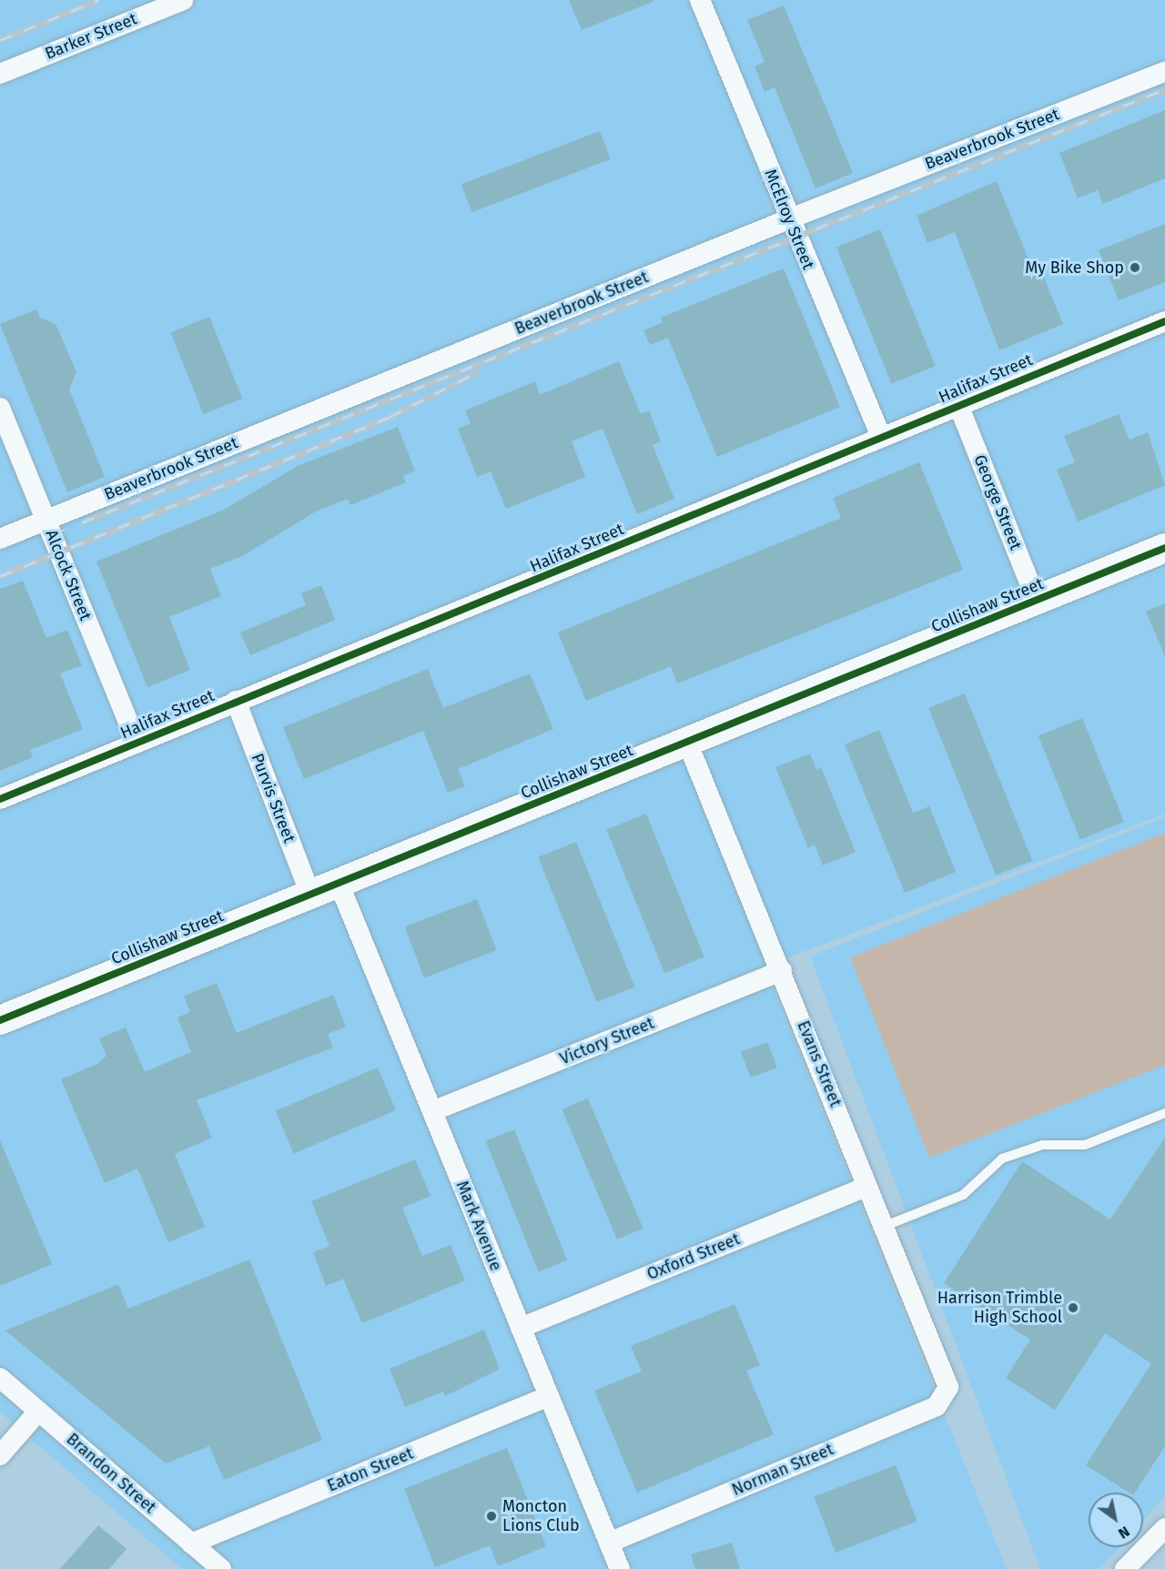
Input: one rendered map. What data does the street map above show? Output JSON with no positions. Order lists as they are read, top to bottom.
{
  "streets": {
    "street": [
      "Barker Street",
      "Beaverbrook Street",
      "McElroy Street",
      "Halifax Street",
      "George Street",
      "Alcock Street",
      "Collishaw Street",
      "Purvis Street",
      "Victory Street",
      "Evans Street",
      "Mark Avenue",
      "Oxford Street",
      "Eaton Street",
      "Norman Street",
      "Brandon Street"
    ]
  },
  "crossings": [
    ["Beaverbrook Street", "McElroy Street"],
    ["Beaverbrook Street", "Alcock Street"],
    ["McElroy Street", "Halifax Street"],
    ["Halifax Street", "George Street"],
    ["Halifax Street", "Alcock Street"],
    ["Halifax Street", "Purvis Street"],
    ["George Street", "Collishaw Street"],
    ["Collishaw Street", "Purvis Street"],
    ["Collishaw Street", "Evans Street"],
    ["Collishaw Street", "Mark Avenue"],
    ["Victory Street", "Evans Street"],
    ["Victory Street", "Mark Avenue"],
    ["Evans Street", "Oxford Street"],
    ["Evans Street", "Norman Street"],
    ["Mark Avenue", "Oxford Street"],
    ["Mark Avenue", "Eaton Street"],
    ["Mark Avenue", "Norman Street"],
    ["Eaton Street", "Brandon Street"]
  ],
  "places": ["My Bike Shop", "Harrison Trimble High School", "Moncton Lions Club"],
  "north": "bottom right"
}
